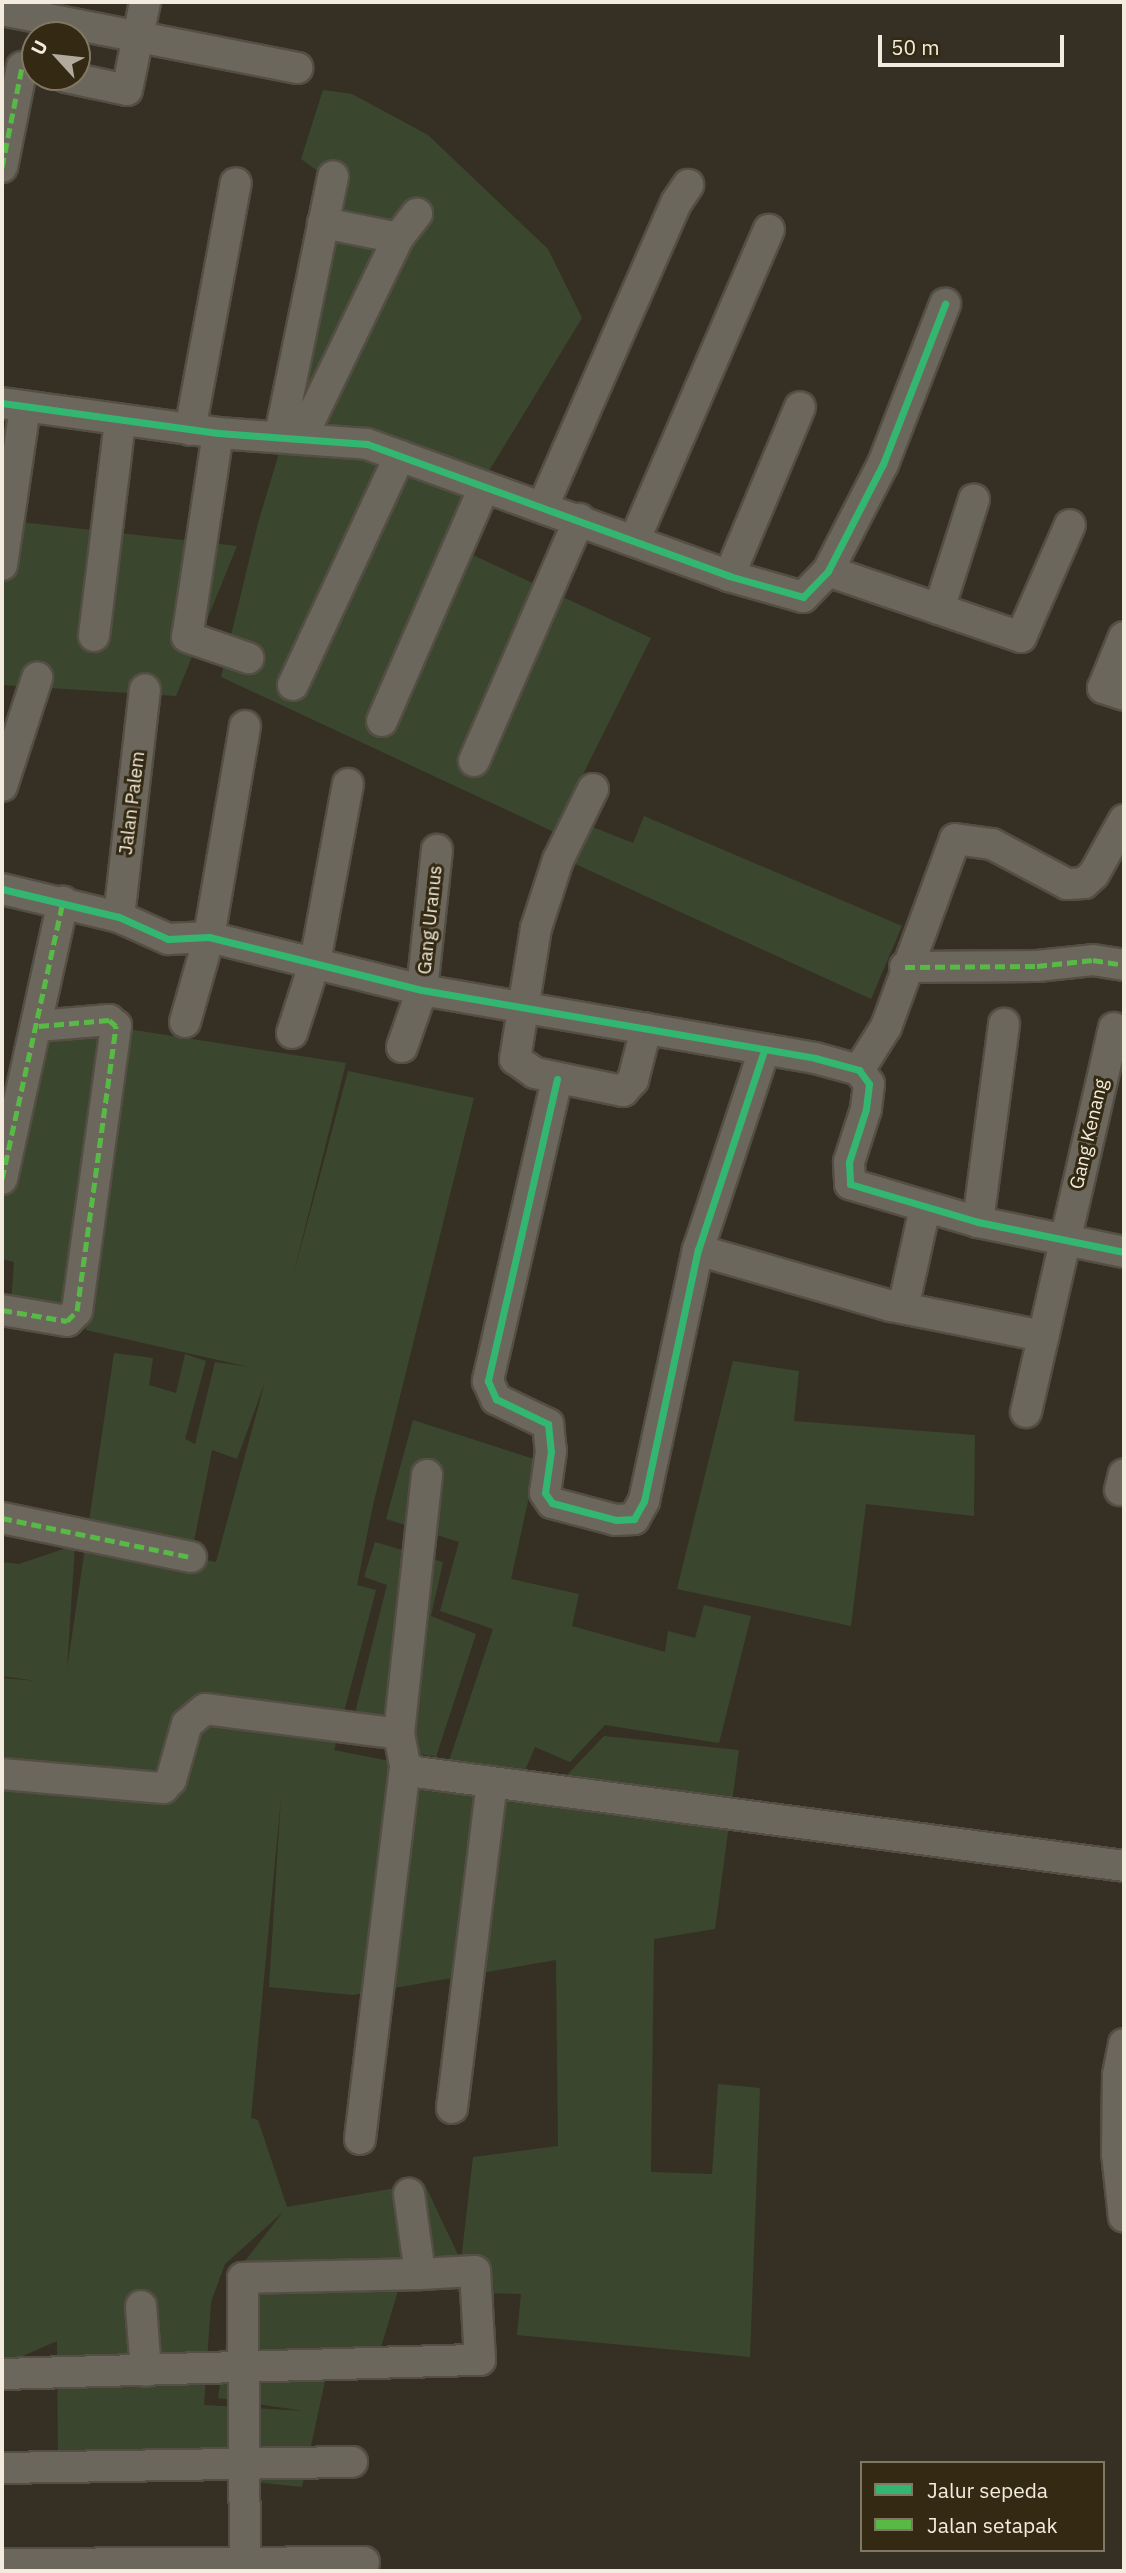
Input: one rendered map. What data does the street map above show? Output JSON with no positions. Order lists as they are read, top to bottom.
{
  "streets": {
    "street": ["Jalan Palem", "Gang Uranus", "Gang Kenang"]
  },
  "legend": ["Jalur sepeda", "Jalan setapak"],
  "scale_bar": "50 m",
  "north": "top left"
}
